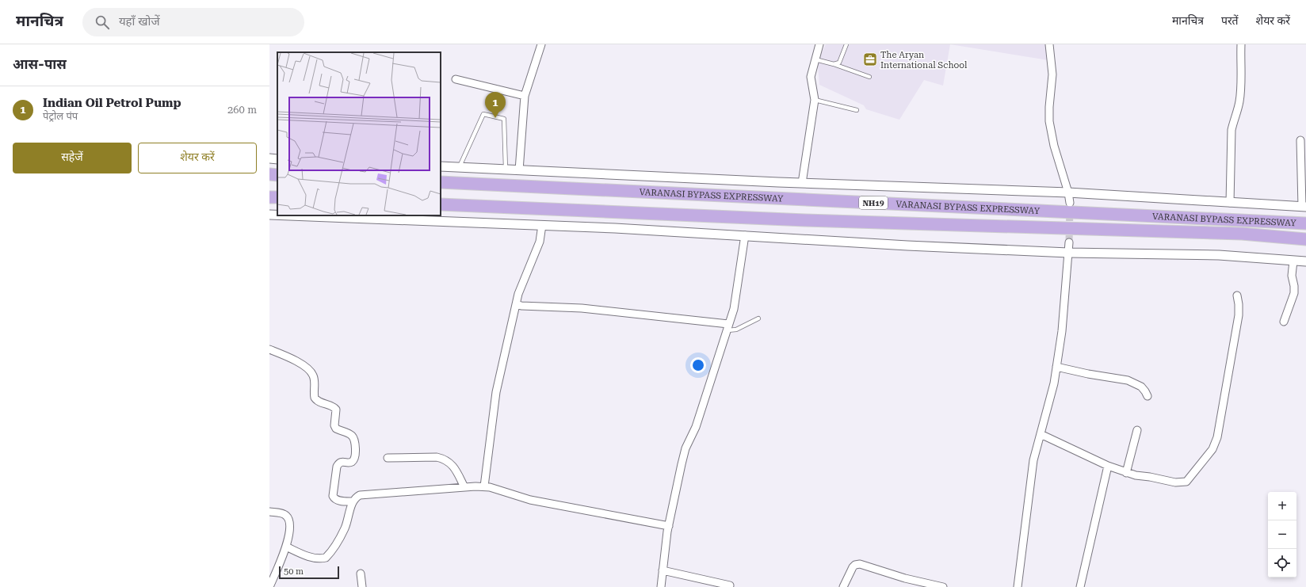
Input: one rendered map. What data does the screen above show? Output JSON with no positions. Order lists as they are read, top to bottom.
{
  "streets": {
    "highway": ["VARANASI BYPASS EXPRESSWAY", "NH19"]
  },
  "places": {
    "office": ["The Aryan International School"]
  },
  "scale_bar": "50 m",
  "page": {
    "header": "मानचित्र",
    "search": "यहाँ खोजें",
    "nav": ["मानचित्र", "परतें", "शेयर करें"],
    "heading": "आस-पास",
    "list": [
      {
        "mark": "1",
        "name": "Indian Oil Petrol Pump",
        "note": "पेट्रोल पंप",
        "value": "260 m"
      }
    ],
    "pins": "1",
    "buttons": ["सहेजें", "शेयर करें"],
    "map_buttons": ["+", "−"],
    "scale": "50 m"
  }
}
